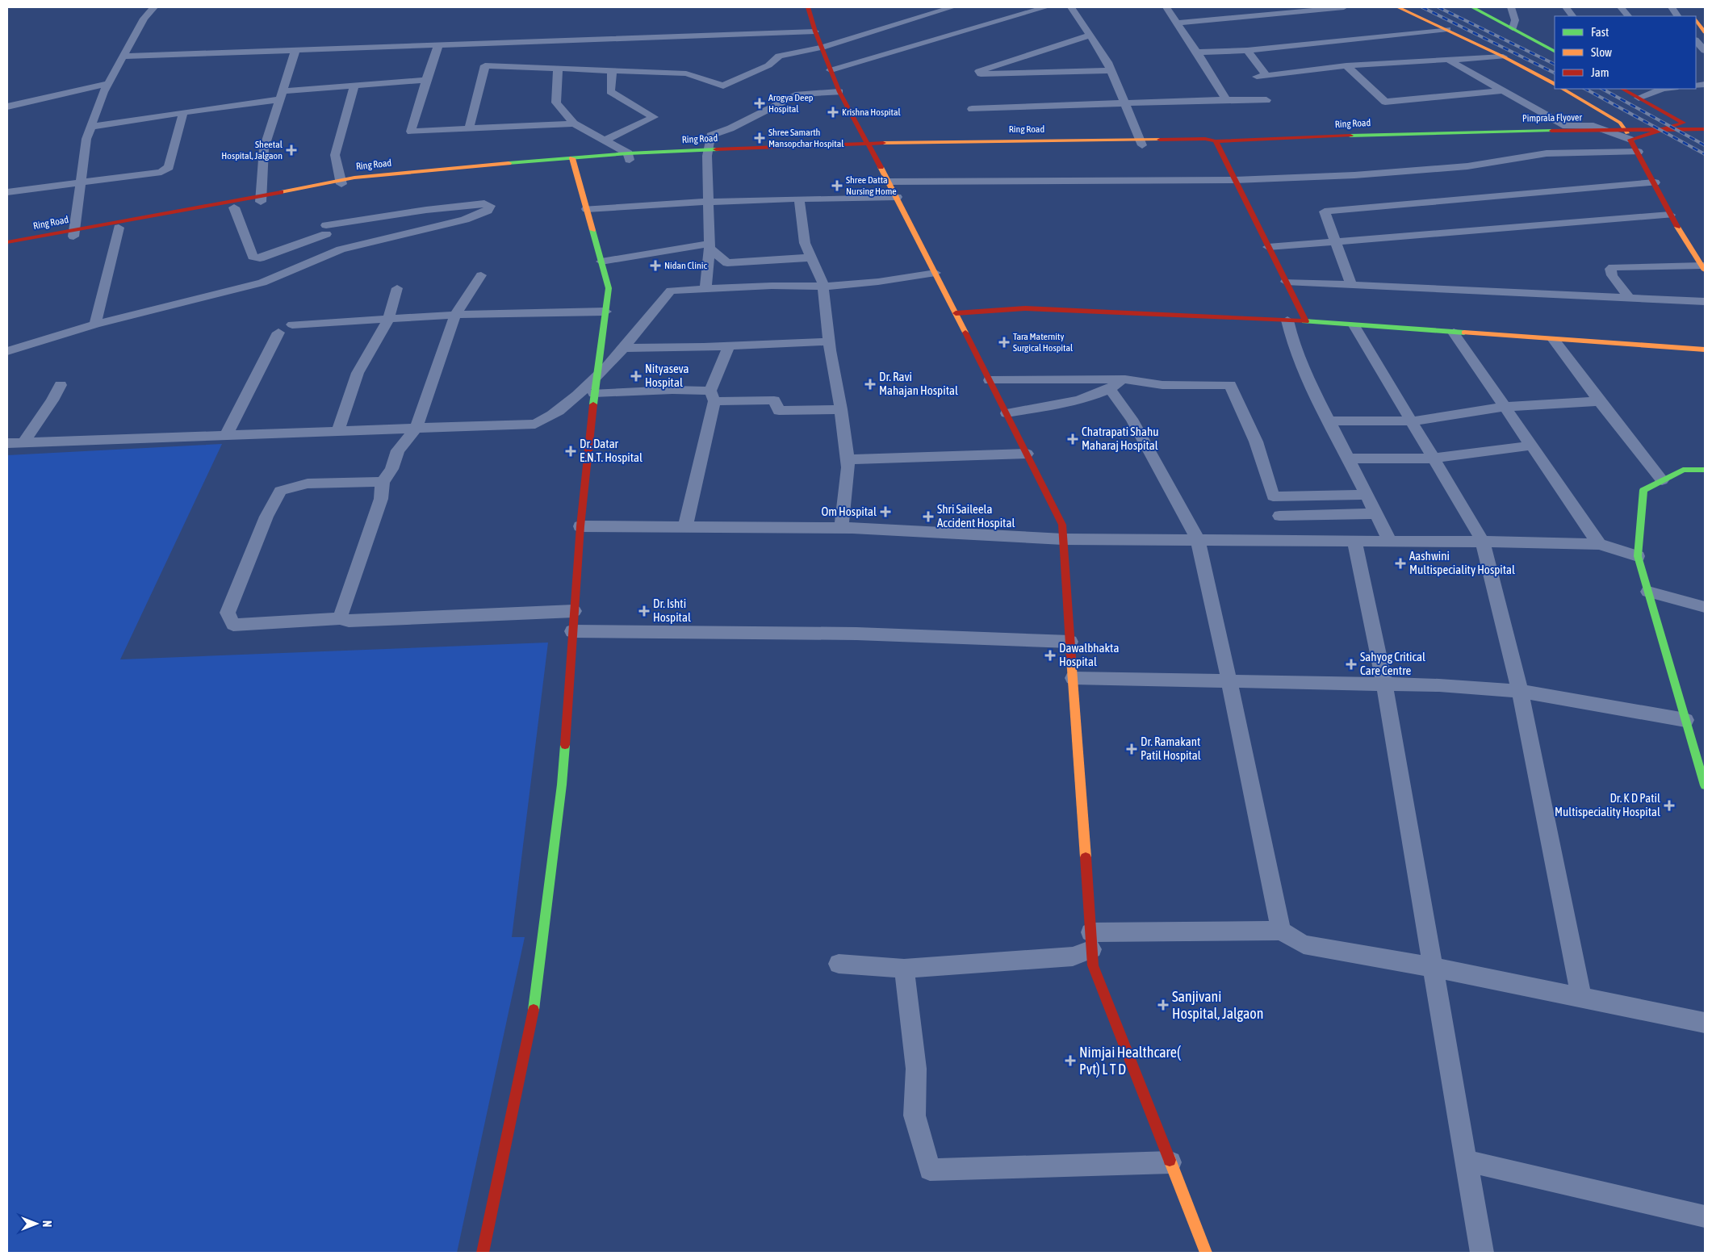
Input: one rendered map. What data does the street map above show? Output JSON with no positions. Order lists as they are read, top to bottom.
{
  "streets": {
    "main road": ["Pimprala Flyover", "Ring Road"]
  },
  "crossings": [
    ["Pimprala Flyover", "Ring Road"]
  ],
  "places": {
    "health": [
      "Arogya Deep Hospital",
      "Krishna Hospital",
      "Shree Samarth Mansopchar Hospital",
      "Sheetal Hospital, Jalgaon",
      "Shree Datta Nursing Home",
      "Nidan Clinic",
      "Tara Maternity Surgical Hospital",
      "Nityaseva Hospital",
      "Dr. Ravi Mahajan Hospital",
      "Chatrapati Shahu Maharaj Hospital",
      "Dr. Datar E.N.T. Hospital",
      "Om Hospital",
      "Shri Saileela Accident Hospital",
      "Aashwini Multispeciality Hospital",
      "Dr. Ishti Hospital",
      "Dawalbhakta Hospital",
      "Sahyog Critical Care Centre",
      "Dr. Ramakant Patil Hospital",
      "Dr. K D Patil Multispeciality Hospital",
      "Sanjivani Hospital, Jalgaon",
      "Nimjai Healthcare( Pvt) L T D"
    ]
  },
  "legend": ["Fast", "Slow", "Jam"],
  "north": "right"
}
